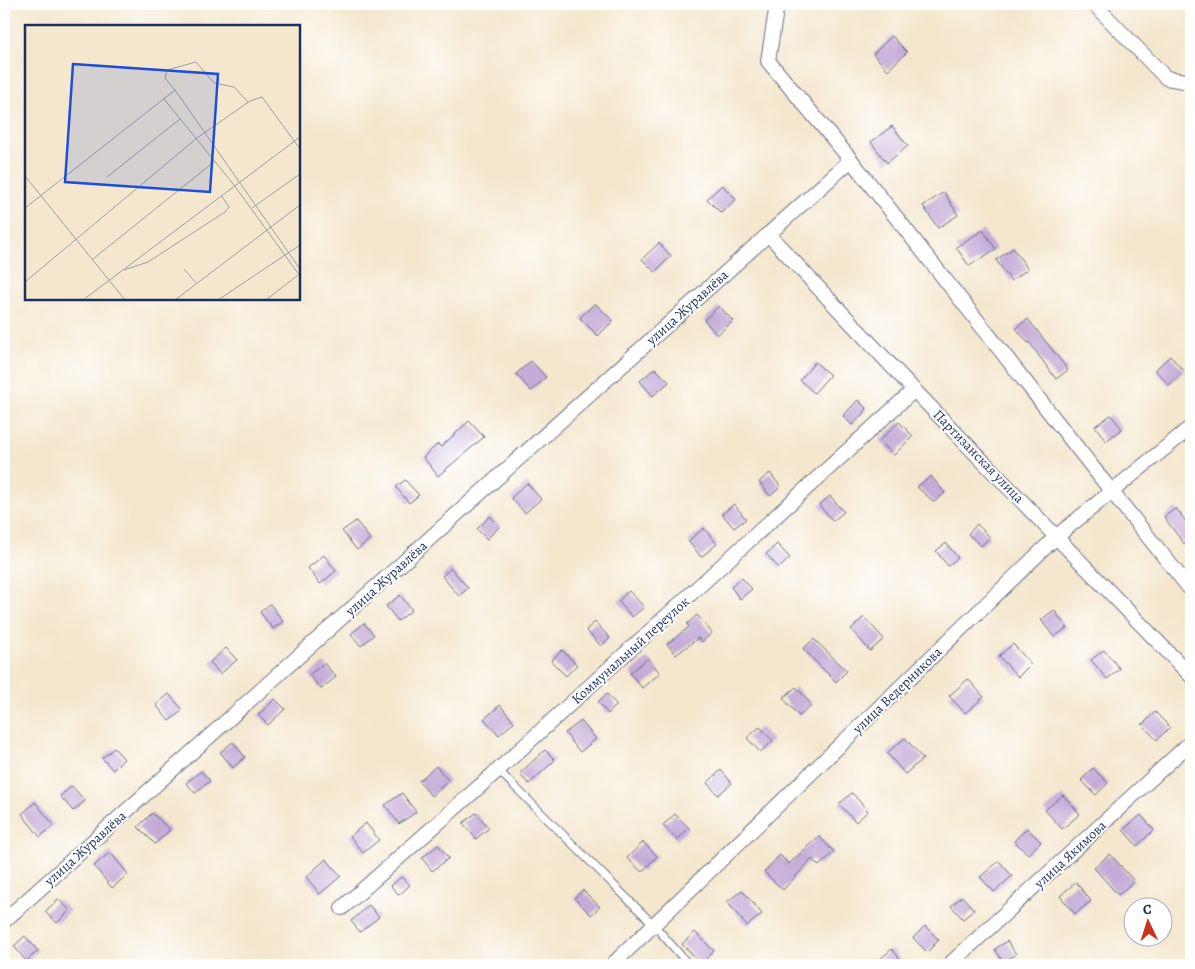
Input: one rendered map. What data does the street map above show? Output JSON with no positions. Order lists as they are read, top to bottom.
{
  "streets": {
    "street": [
      "улица Журавлёва",
      "Партизанская улица",
      "Коммунальный переулок",
      "улица Ведерникова",
      "улица Якимова"
    ]
  },
  "crossings": [
    ["улица Журавлёва", "Партизанская улица"],
    ["Партизанская улица", "Коммунальный переулок"],
    ["Партизанская улица", "улица Ведерникова"]
  ],
  "north": "top"
}
